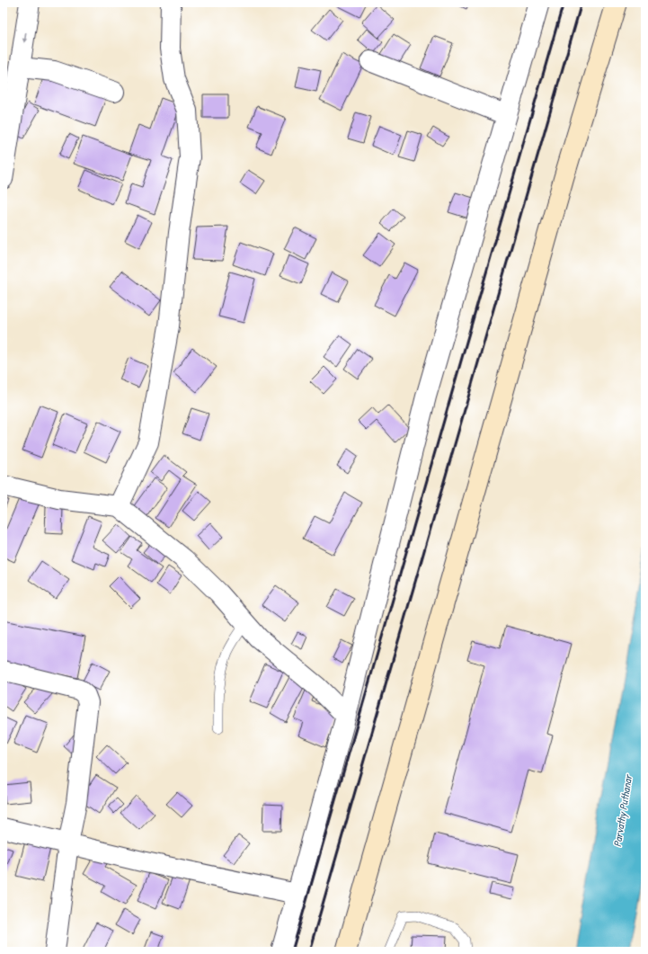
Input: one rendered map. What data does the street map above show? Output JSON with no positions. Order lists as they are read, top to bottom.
{
  "water": ["Parvathy Puthanar"]
}
